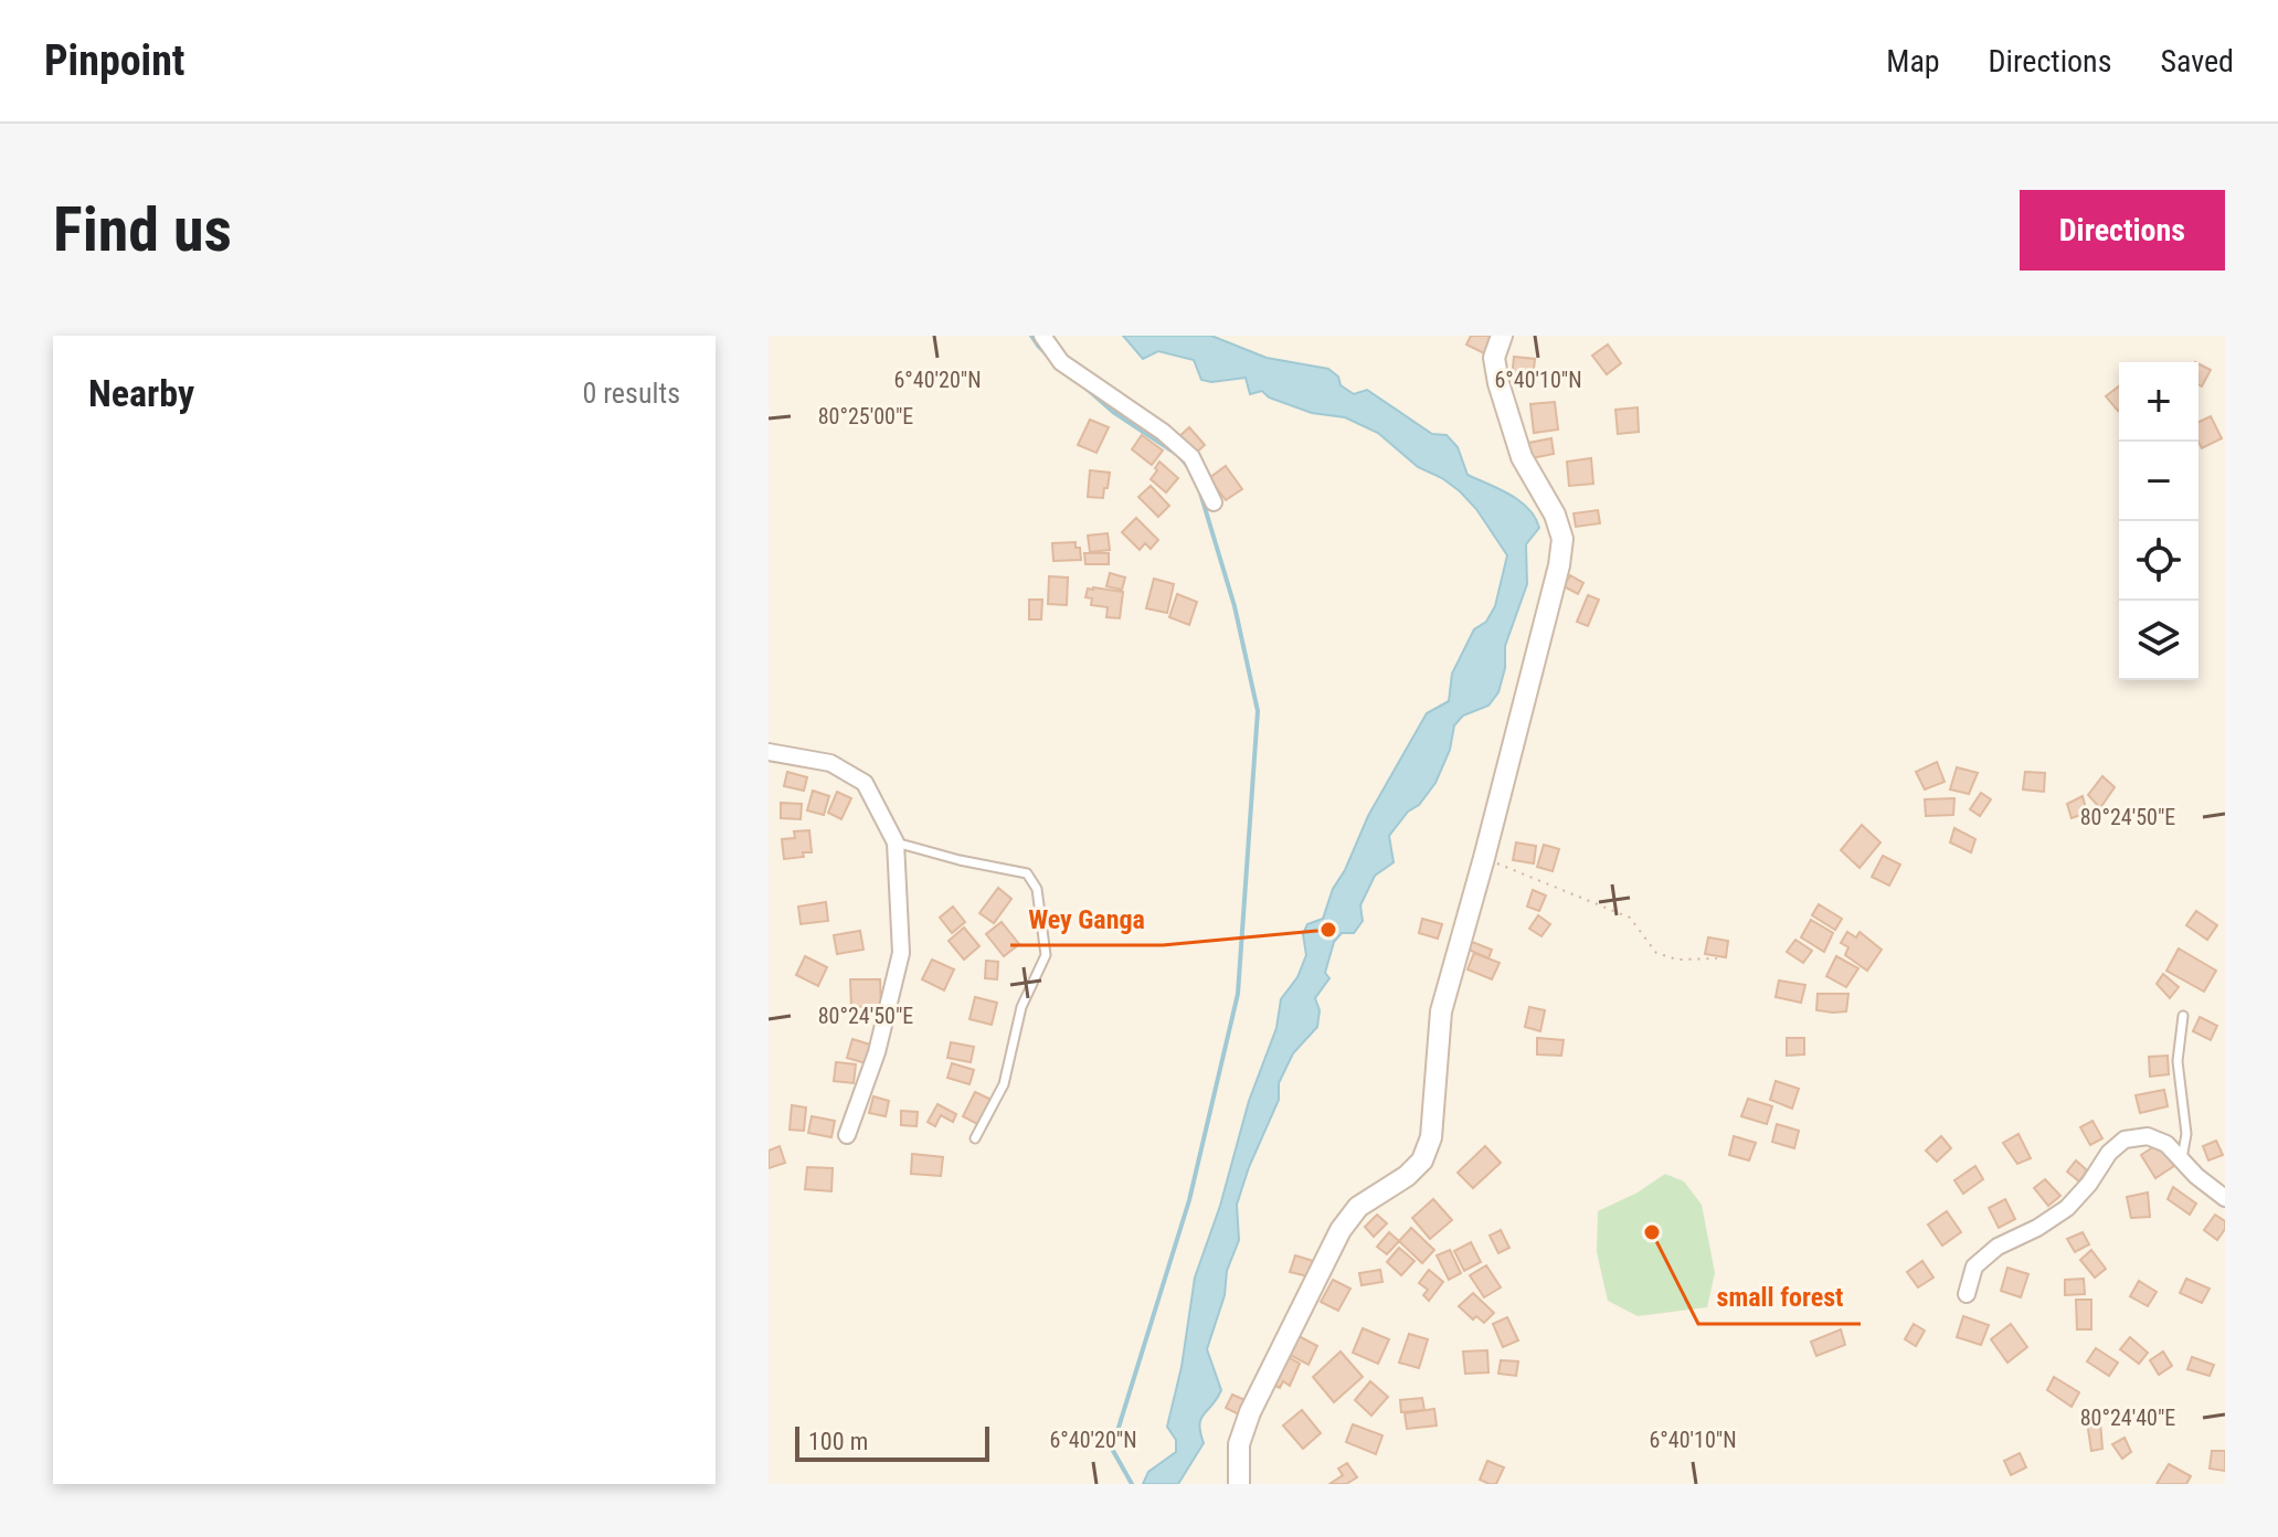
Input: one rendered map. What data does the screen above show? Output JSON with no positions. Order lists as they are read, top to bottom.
{
  "places": ["Wey Ganga", "small forest"],
  "scale_bar": "100 m",
  "page": {
    "header": "Pinpoint",
    "nav": ["Map", "Directions", "Saved"],
    "buttons": "Directions",
    "title": "Find us",
    "heading": ["Nearby", "0 results"],
    "map_buttons": ["+", "−"],
    "scale": "100 m"
  },
  "coordinates": [
    "6°40'20\"N",
    "6°40'10\"N",
    "80°25'00\"E",
    "80°24'50\"E",
    "80°24'40\"E"
  ]
}
